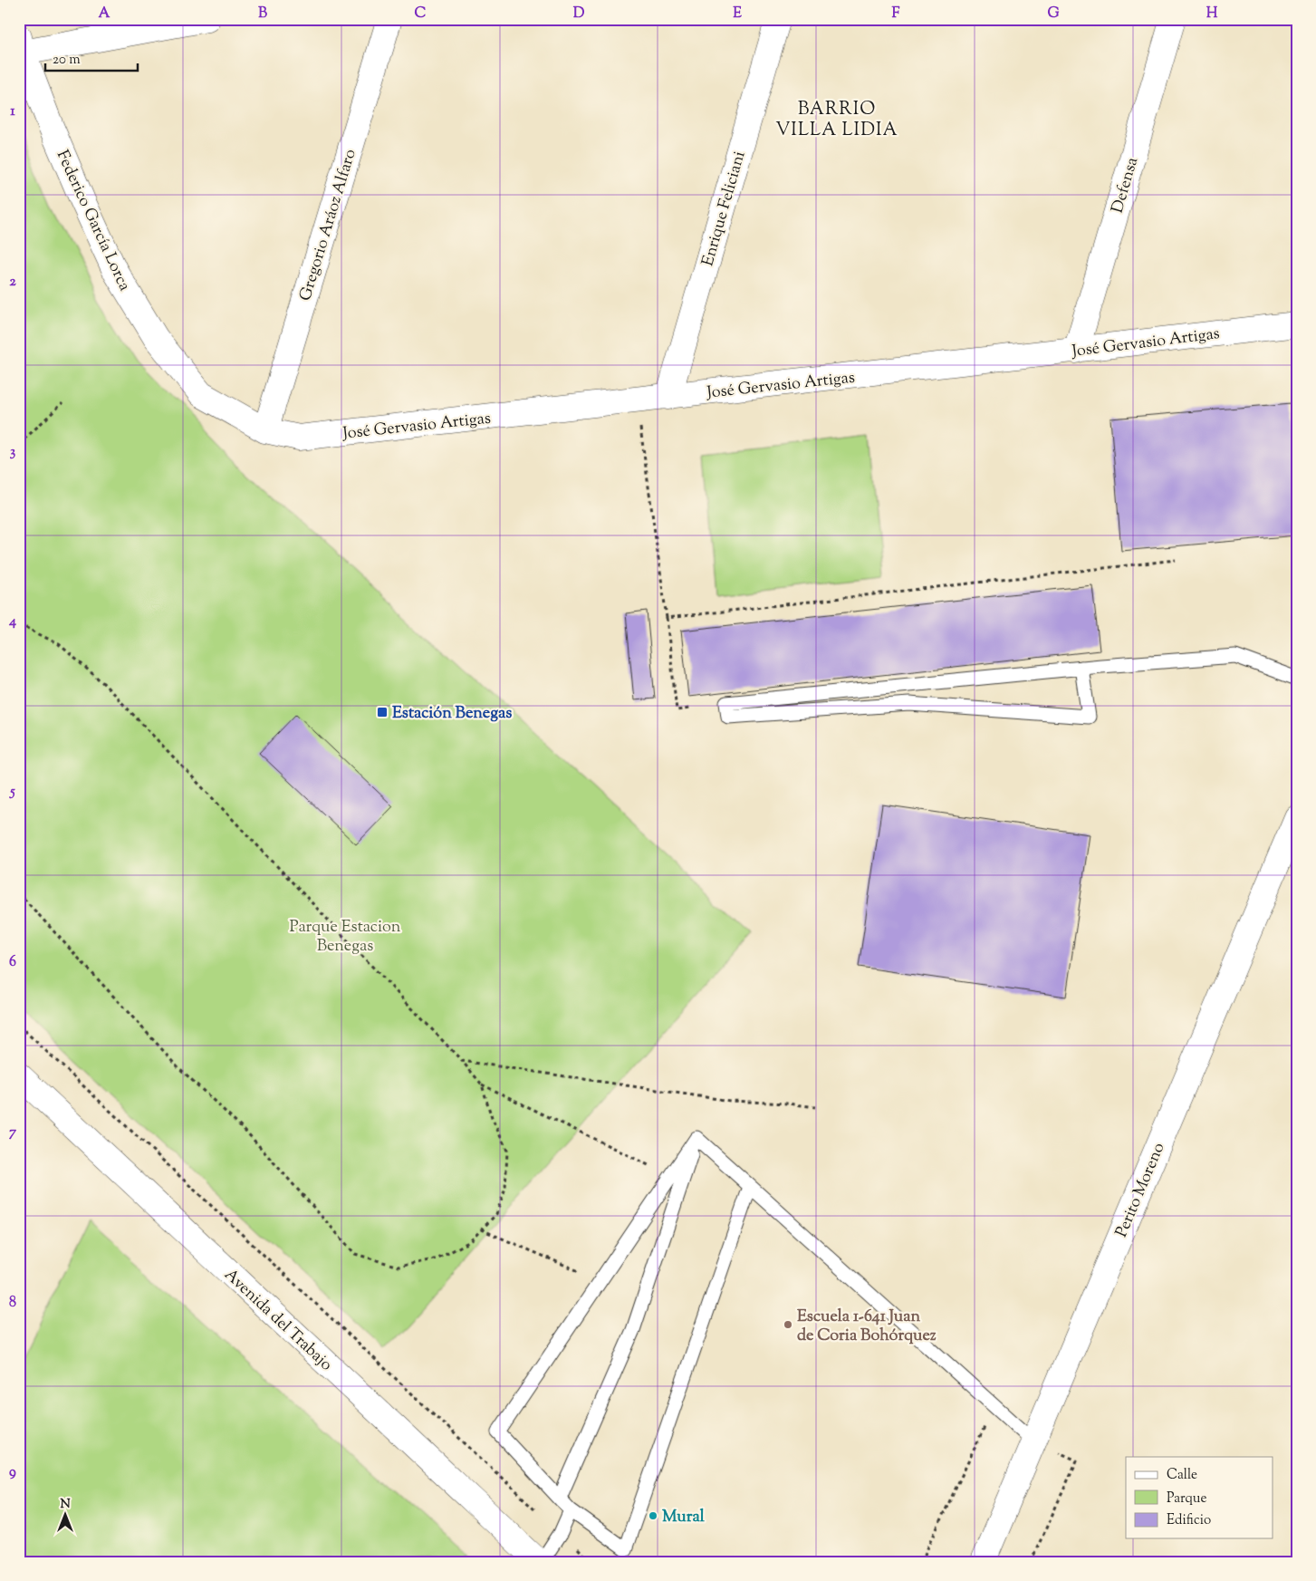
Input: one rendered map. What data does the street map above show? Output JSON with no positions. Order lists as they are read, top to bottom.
{
  "streets": {
    "street": [
      "Defensa",
      "Enrique Feliciani",
      "Federico García Lorca",
      "Gregorio Aráoz Alfaro",
      "José Gervasio Artigas",
      "Perito Moreno",
      "Avenida del Trabajo"
    ]
  },
  "crossings": [
    ["Defensa", "José Gervasio Artigas"],
    ["Enrique Feliciani", "José Gervasio Artigas"],
    ["Federico García Lorca", "Gregorio Aráoz Alfaro"],
    ["Federico García Lorca", "José Gervasio Artigas"],
    ["Gregorio Aráoz Alfaro", "José Gervasio Artigas"]
  ],
  "districts": ["BARRIO VILLA LIDIA"],
  "parks": ["Parque Estacion Benegas"],
  "places": {
    "transit": ["Estación Benegas"],
    "other": ["Escuela 1-641 Juan de Coria Bohórquez", "Mural"]
  },
  "legend": ["Calle", "Parque", "Edificio"],
  "scale_bar": "20 m",
  "north": "top",
  "grid": {
    "columns": [
      "A",
      "B",
      "C",
      "D",
      "E",
      "F",
      "G",
      "H"
    ],
    "rows": [
      "1",
      "2",
      "3",
      "4",
      "5",
      "6",
      "7",
      "8",
      "9"
    ]
  }
}
